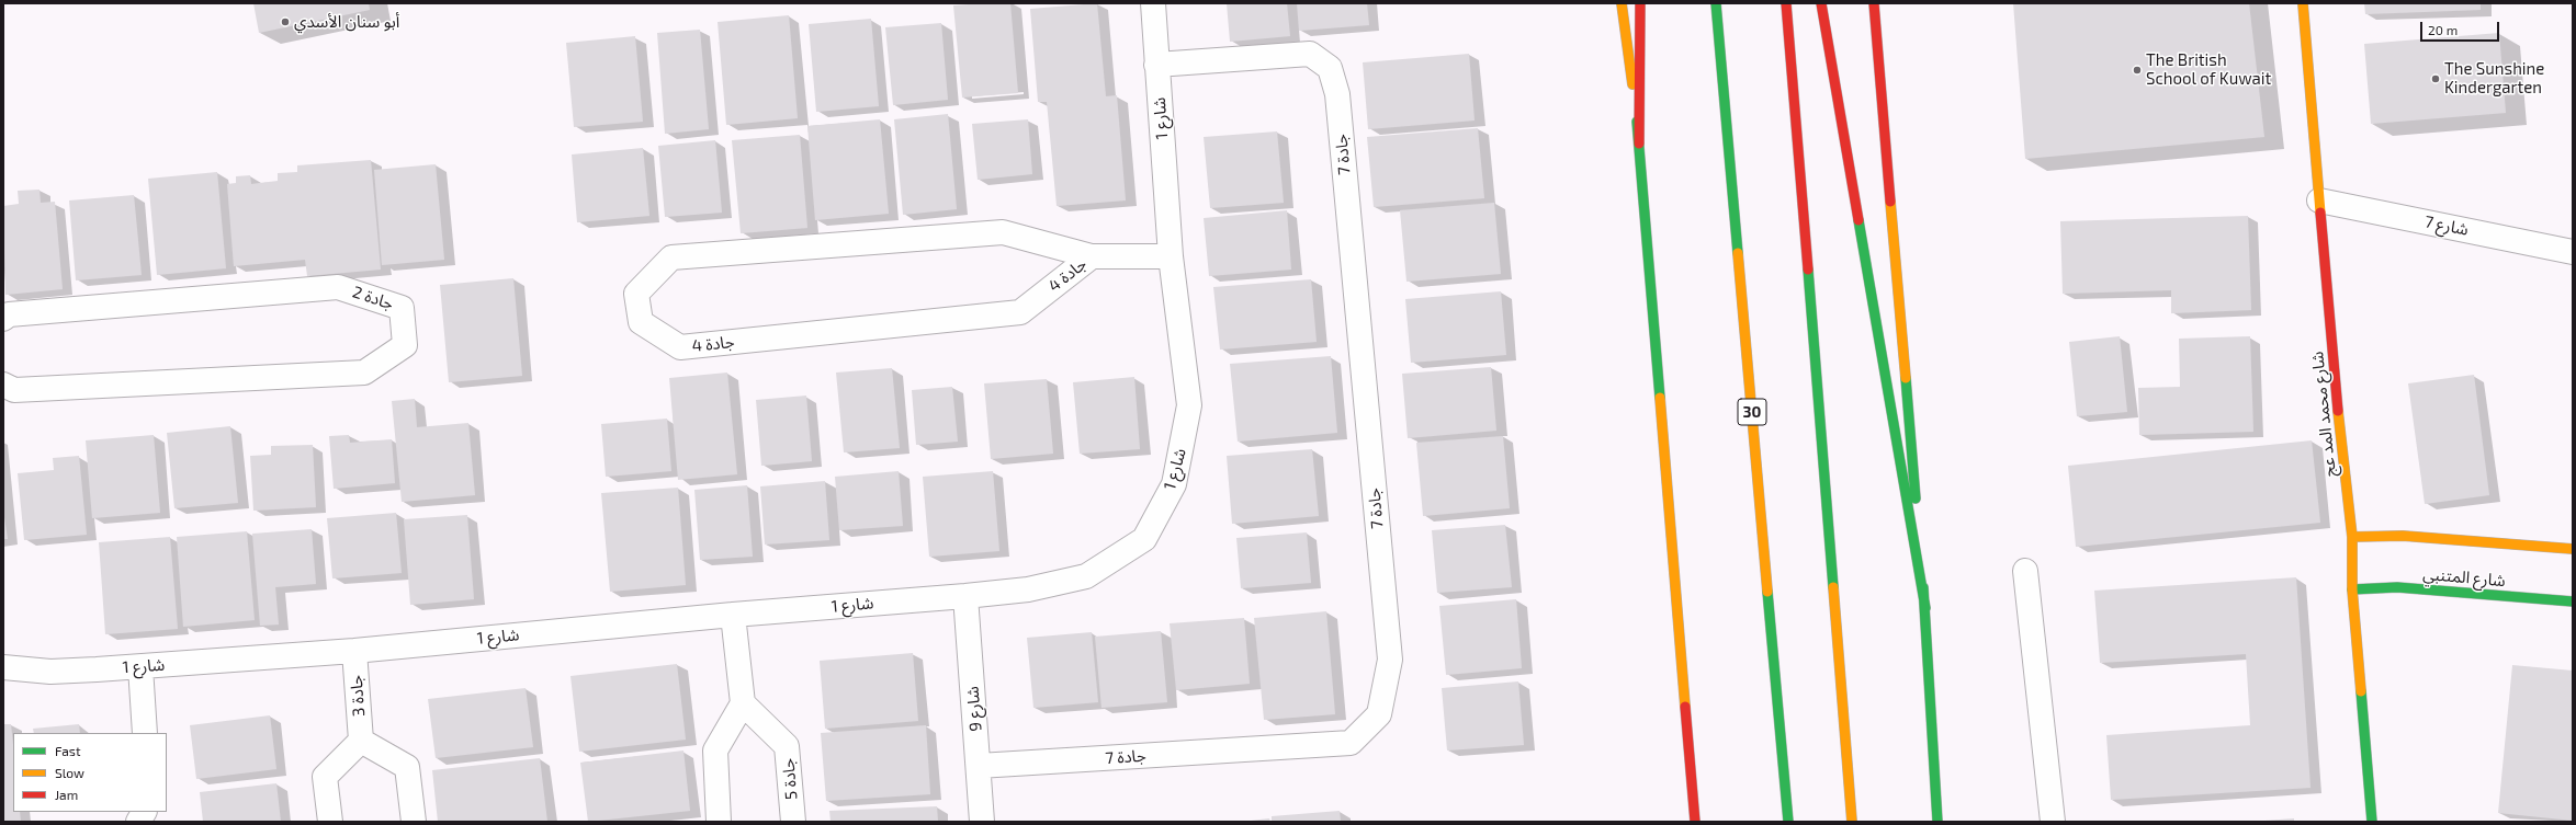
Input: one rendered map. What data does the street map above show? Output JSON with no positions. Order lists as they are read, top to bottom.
{
  "streets": {
    "main road": ["30", "شارع محمد المد عج", "شارع المتنبي"],
    "street": [
      "شارع 1",
      "جادة 7",
      "شارع 7",
      "جادة 4",
      "جادة 2",
      "جادة 3",
      "شارع 9",
      "جادة 5"
    ]
  },
  "crossings": [
    ["شارع 1", "جادة 7"],
    ["شارع 1", "جادة 4"],
    ["شارع 1", "جادة 3"],
    ["شارع 1", "شارع 9"],
    ["جادة 7", "شارع 9"],
    ["شارع 7", "شارع محمد المد عج"],
    ["شارع محمد المد عج", "شارع المتنبي"]
  ],
  "places": ["أبو سنان الأسدي", "The British School of Kuwait", "The Sunshine Kindergarten"],
  "legend": ["Fast", "Slow", "Jam"],
  "scale_bar": "20 m"
}
